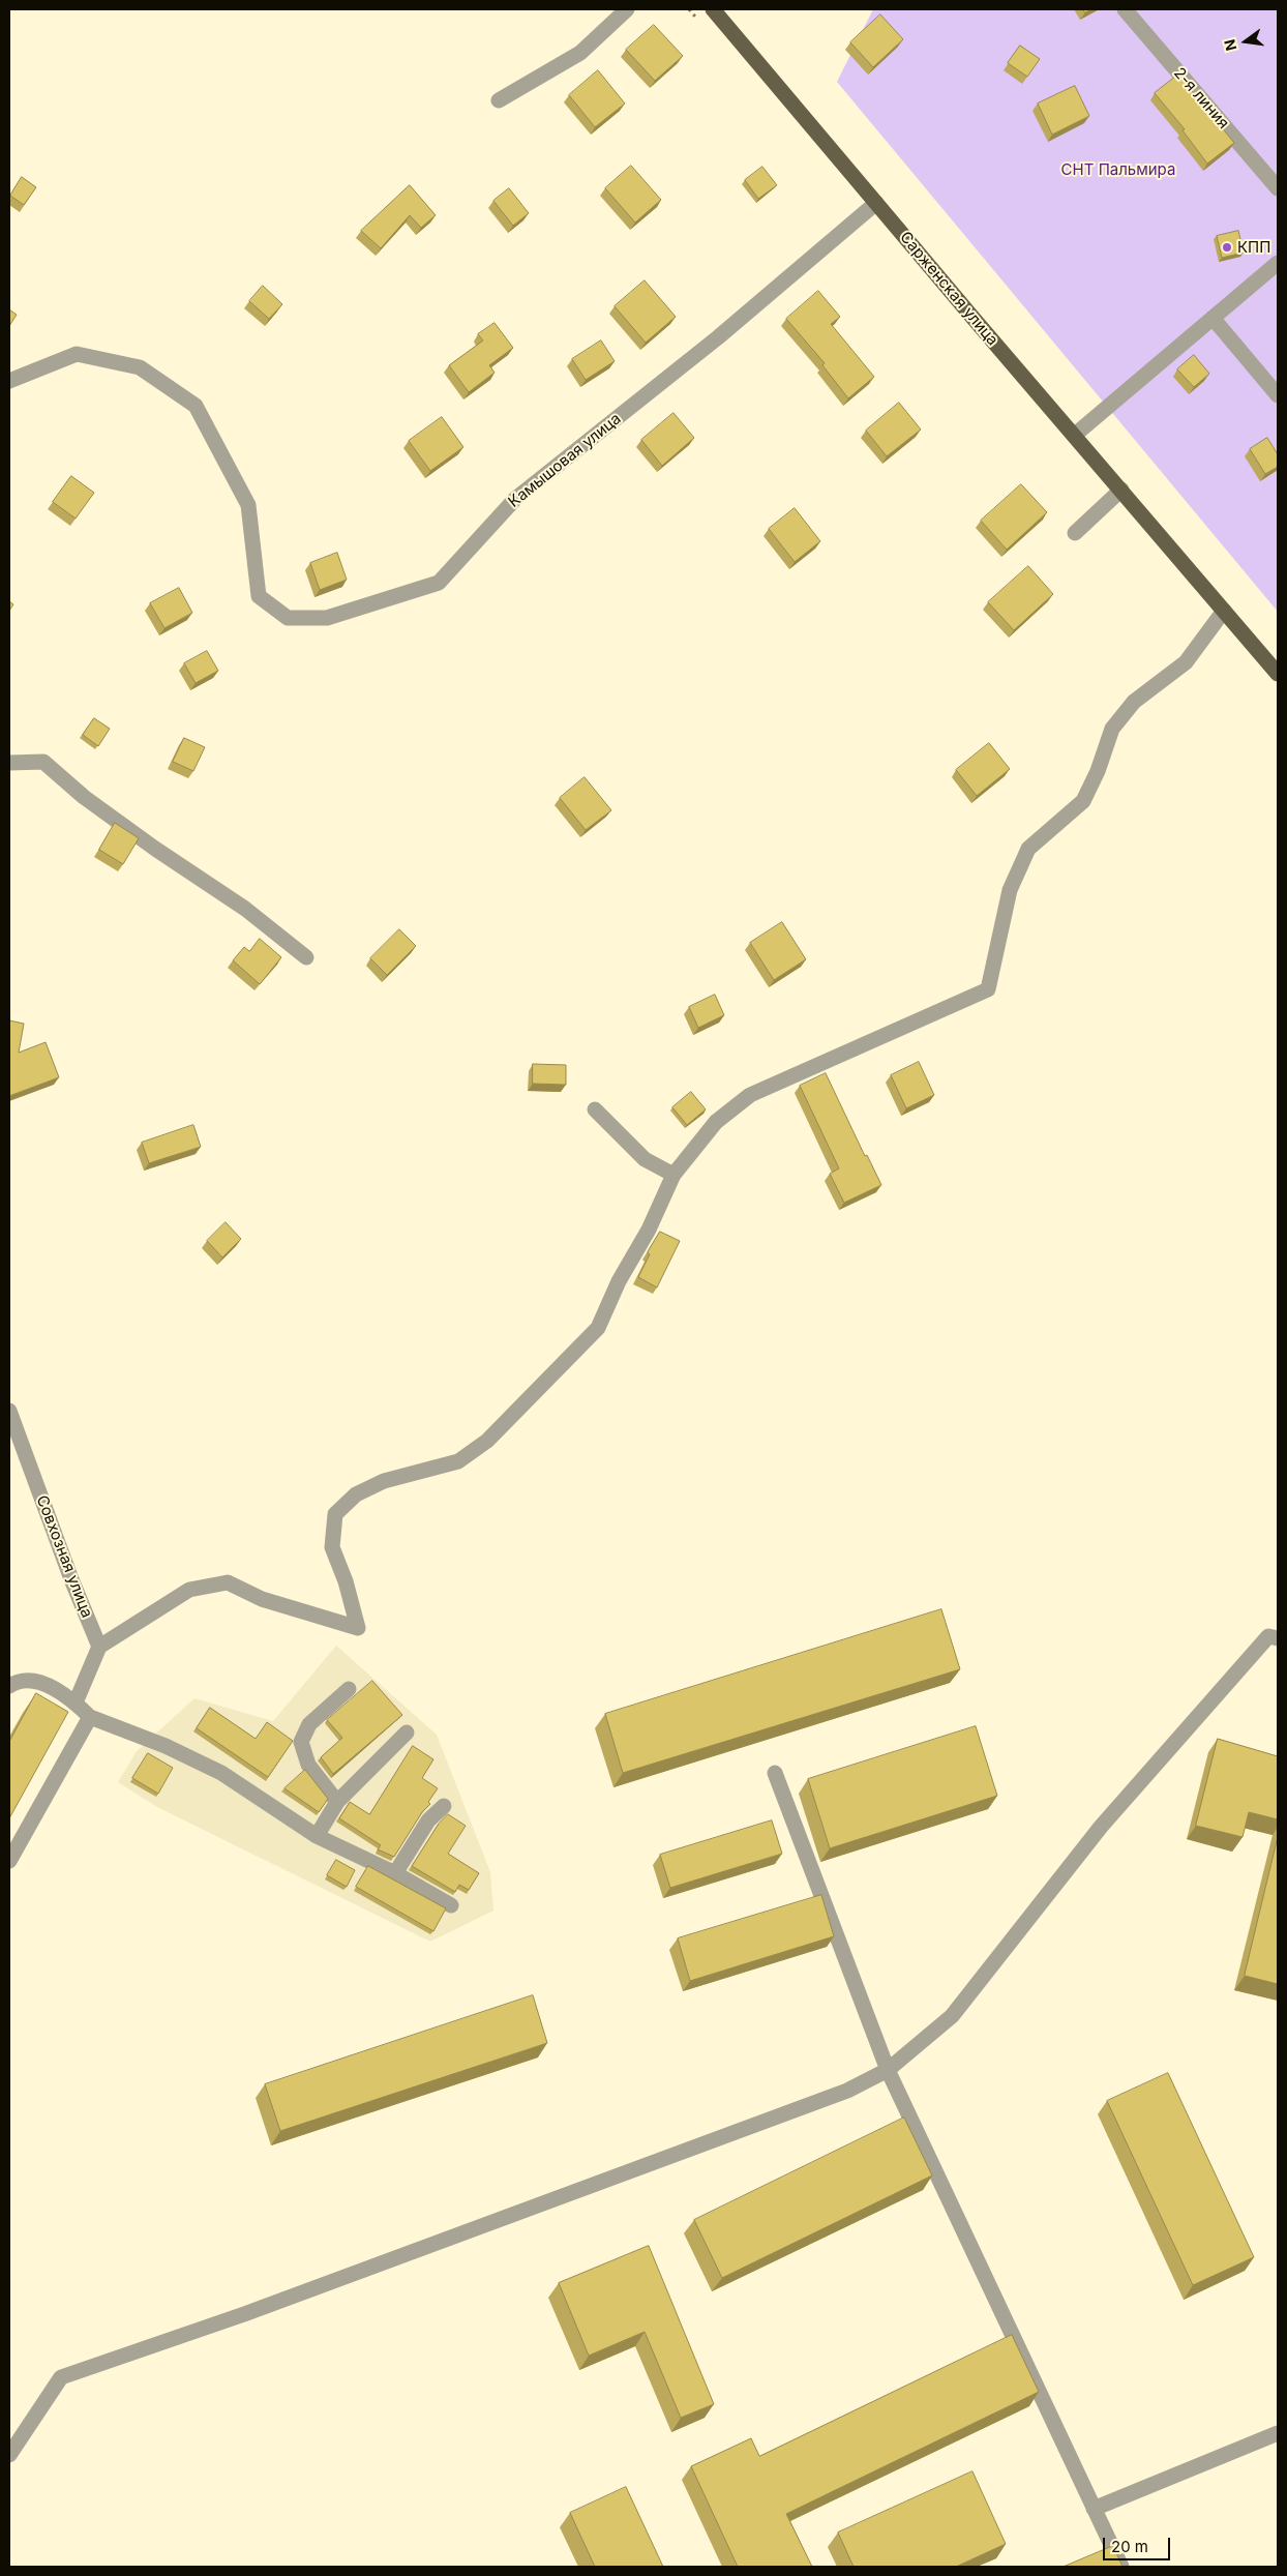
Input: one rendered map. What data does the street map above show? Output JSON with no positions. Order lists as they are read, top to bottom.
{
  "streets": {
    "main road": ["Сарженская улица"],
    "street": ["2-я линия", "Камышовая улица", "Совхозная улица"]
  },
  "crossings": [
    ["Сарженская улица", "Камышовая улица"]
  ],
  "parks": ["СНТ Пальмира"],
  "places": ["КПП"],
  "scale_bar": "20 m",
  "north": "left"
}
